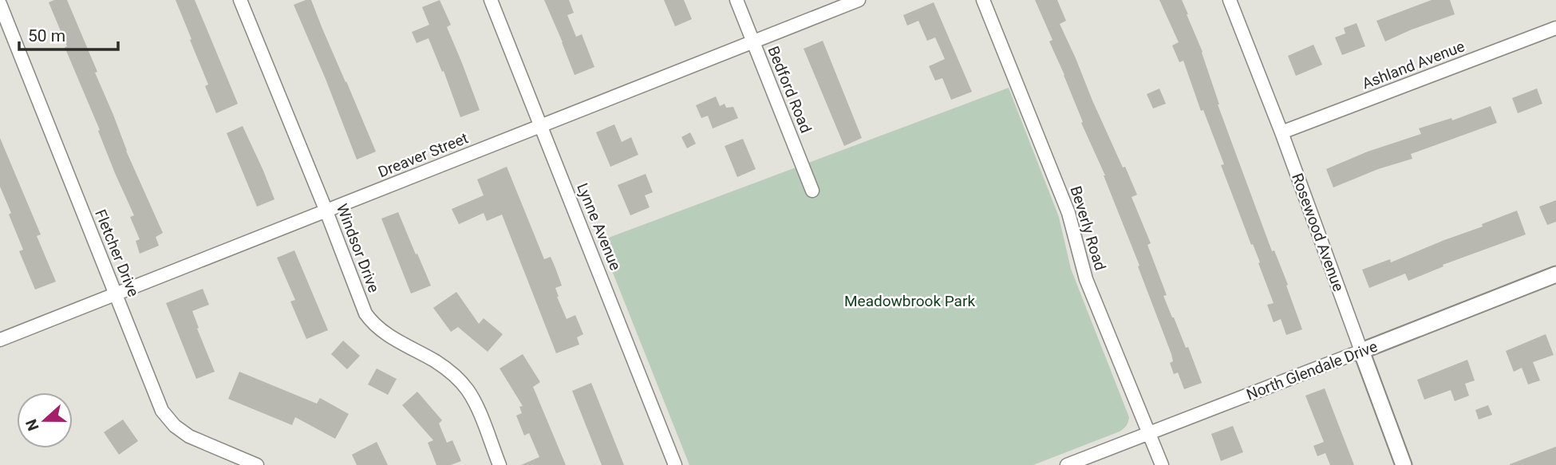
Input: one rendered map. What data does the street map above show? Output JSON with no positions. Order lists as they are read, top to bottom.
{
  "streets": {
    "street": [
      "Ashland Avenue",
      "Bedford Road",
      "Dreaver Street",
      "Lynne Avenue",
      "Beverly Road",
      "Rosewood Avenue",
      "Windsor Drive",
      "Fletcher Drive",
      "North Glendale Drive"
    ]
  },
  "crossings": [
    ["Ashland Avenue", "Rosewood Avenue"],
    ["Bedford Road", "Dreaver Street"],
    ["Dreaver Street", "Lynne Avenue"],
    ["Dreaver Street", "Windsor Drive"],
    ["Dreaver Street", "Fletcher Drive"],
    ["Beverly Road", "North Glendale Drive"],
    ["Rosewood Avenue", "North Glendale Drive"]
  ],
  "parks": ["Meadowbrook Park"],
  "scale_bar": "50 m",
  "north": "left"
}
